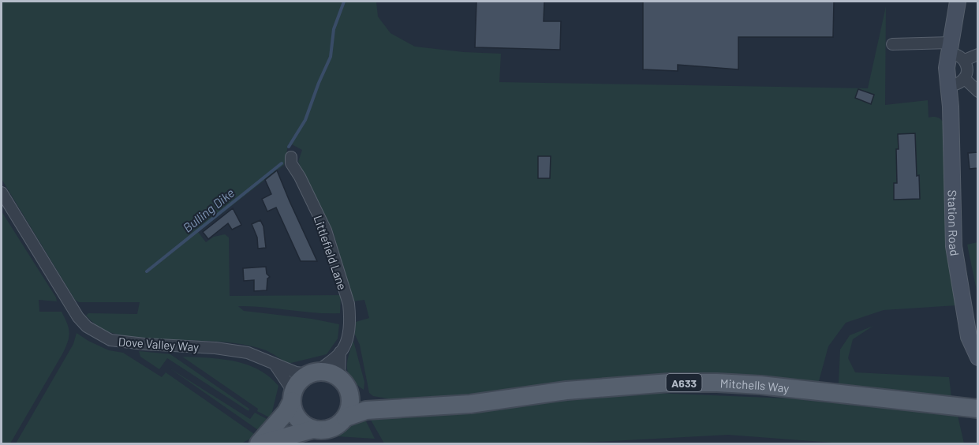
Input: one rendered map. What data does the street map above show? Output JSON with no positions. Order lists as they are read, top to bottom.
{
  "streets": {
    "main road": ["Station Road", "A633", "Mitchells Way"],
    "street": ["Littlefield Lane", "Dove Valley Way"]
  },
  "crossings": [
    ["Littlefield Lane", "Dove Valley Way"],
    ["Littlefield Lane", "Mitchells Way"],
    ["Dove Valley Way", "Mitchells Way"]
  ],
  "water": ["Bulling Dike"]
}
